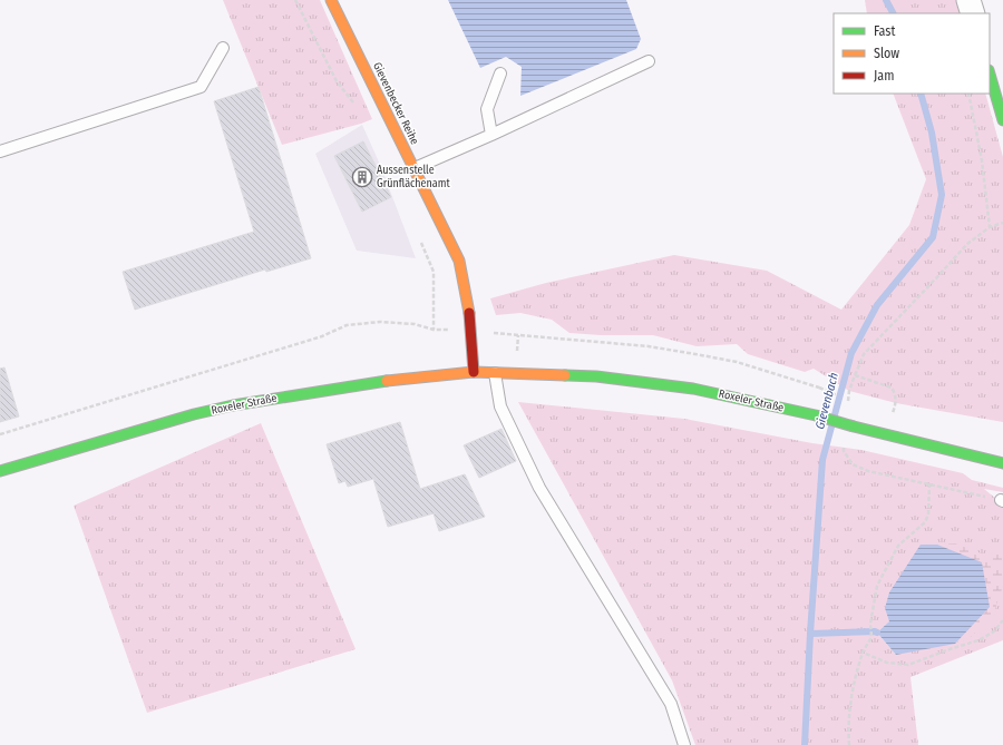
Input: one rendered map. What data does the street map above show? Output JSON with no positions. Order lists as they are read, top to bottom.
{
  "streets": {
    "main road": ["Gievenbecker Reihe", "Roxeler Straße"]
  },
  "crossings": [
    ["Gievenbecker Reihe", "Roxeler Straße"]
  ],
  "water": ["Gievenbach"],
  "places": {
    "building": ["Aussenstelle Grünflächenamt"]
  },
  "legend": ["Fast", "Slow", "Jam"]
}
